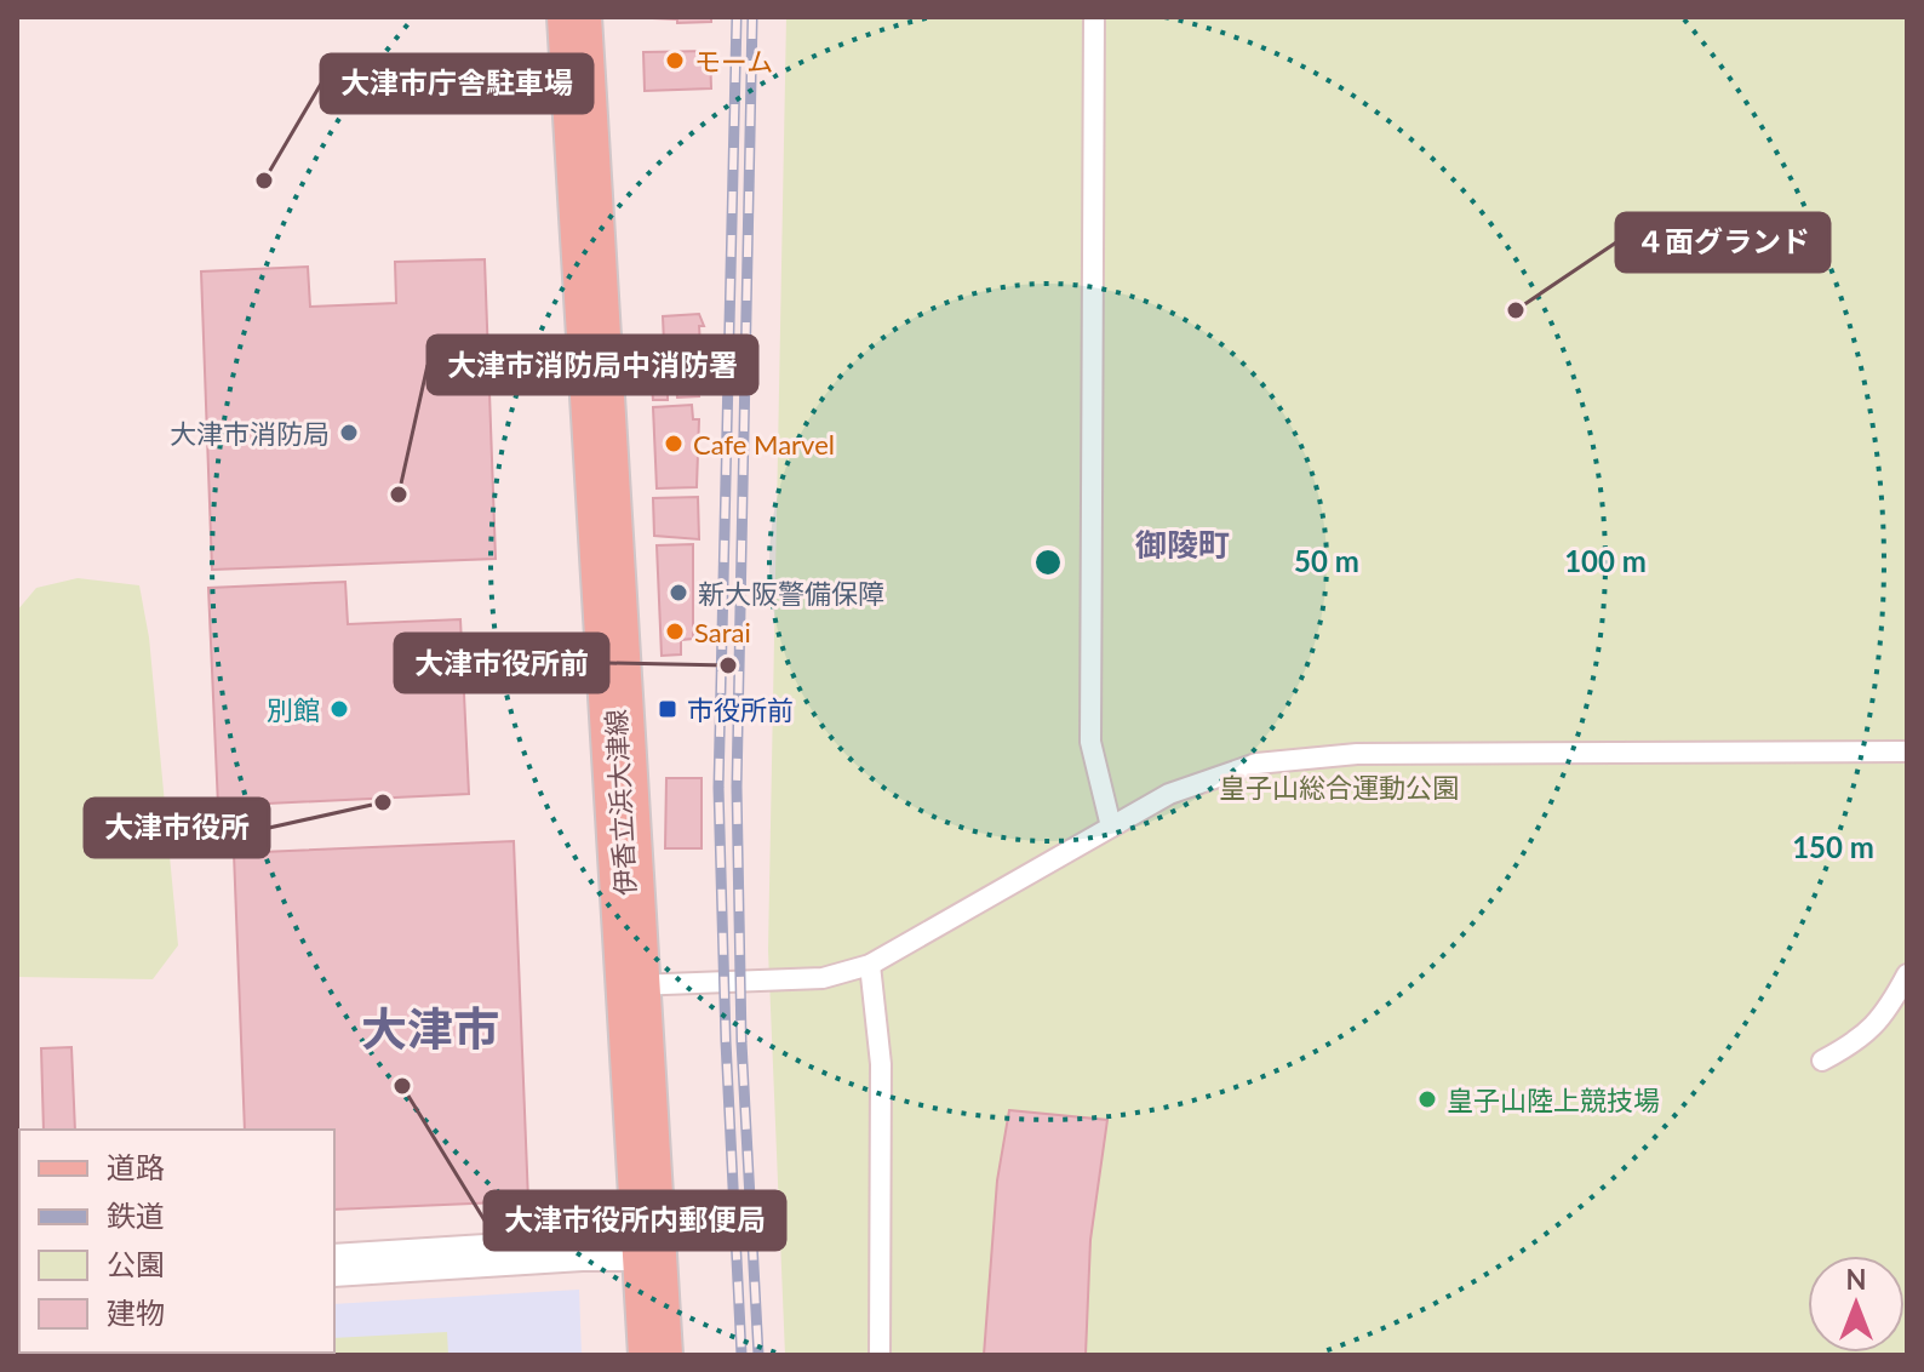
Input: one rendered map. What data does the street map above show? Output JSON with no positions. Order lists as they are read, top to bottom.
{
  "streets": {
    "main road": ["伊香立浜大津線"]
  },
  "districts": ["御陵町", "大津市"],
  "parks": ["皇子山総合運動公園"],
  "places": {
    "other": [
      "モーム",
      "大津市庁舎駐車場",
      "４面グランド",
      "大津市消防局",
      "Cafe Marvel",
      "大津市消防局中消防署",
      "新大阪警備保障",
      "Sarai",
      "大津市役所前",
      "別館",
      "大津市役所",
      "大津市役所内郵便局",
      "皇子山陸上競技場"
    ],
    "transit": ["市役所前"]
  },
  "legend": [
    "道路",
    "鉄道",
    "公園",
    "建物"
  ],
  "north": "top",
  "rings": ["50 m", "100 m", "150 m"]
}
